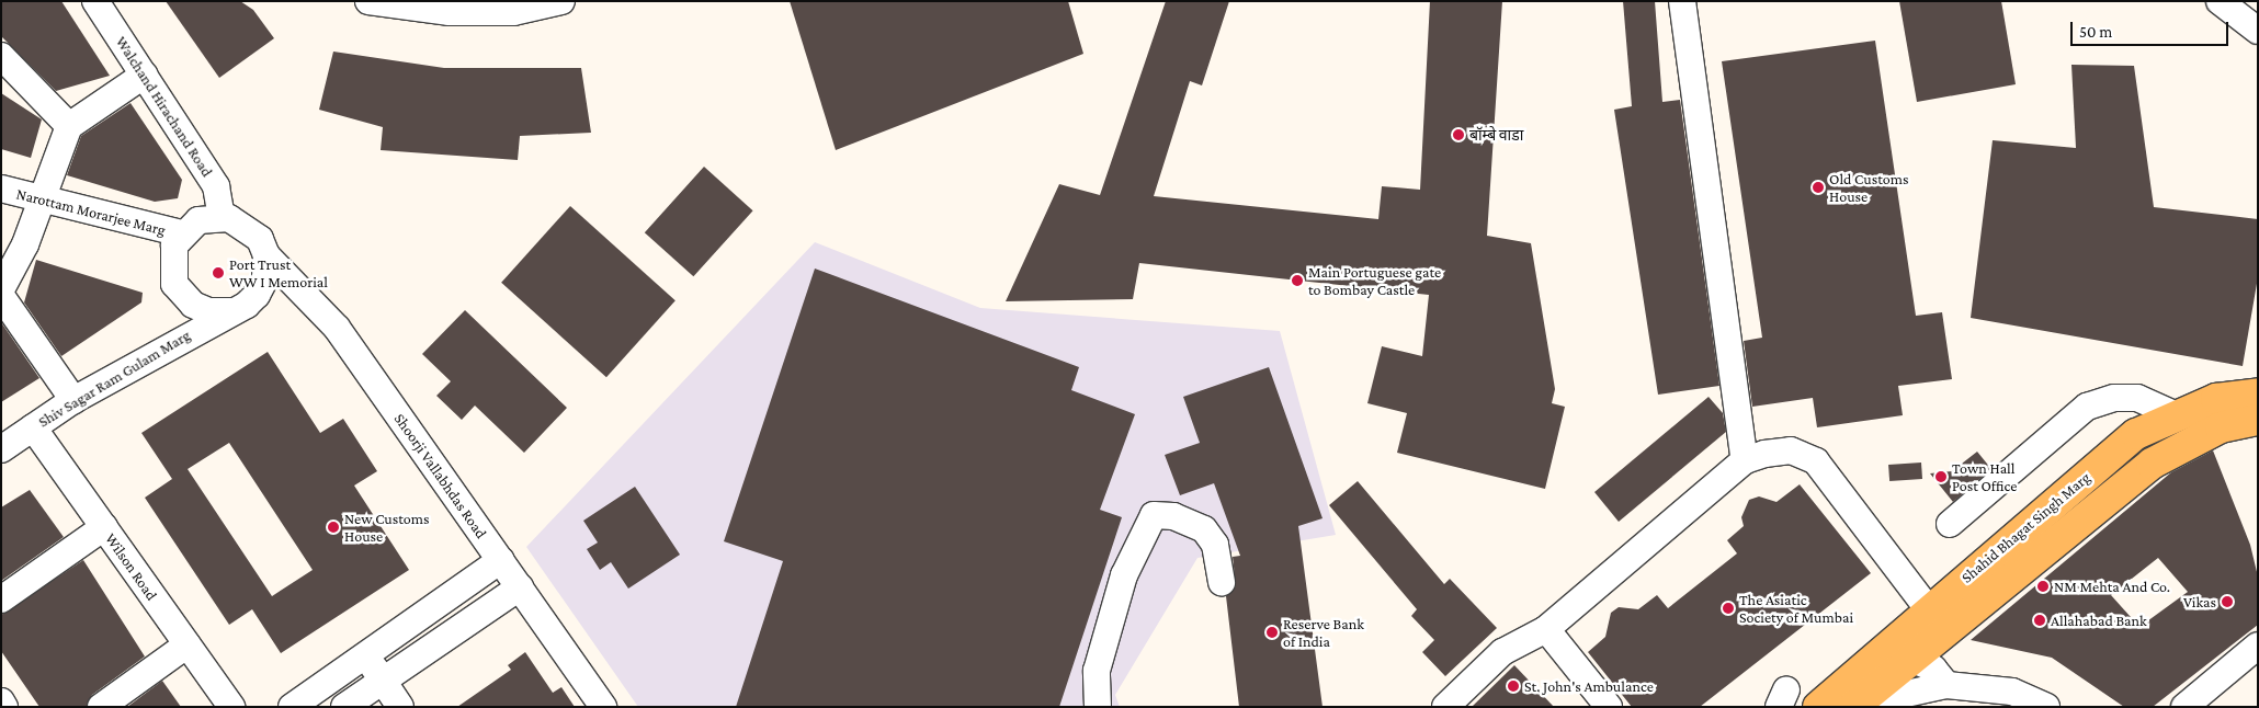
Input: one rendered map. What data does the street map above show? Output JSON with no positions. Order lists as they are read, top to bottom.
{
  "streets": {
    "main road": ["Shahid Bhagat Singh Marg"],
    "street": [
      "Walchand Hirachand Road",
      "Narottam Morarjee Marg",
      "Shiv Sagar Ram Gulam Marg",
      "Shoorji Vallabhdas Road",
      "Wilson Road"
    ]
  },
  "crossings": [
    ["Walchand Hirachand Road", "Narottam Morarjee Marg"],
    ["Walchand Hirachand Road", "Shiv Sagar Ram Gulam Marg"],
    ["Walchand Hirachand Road", "Shoorji Vallabhdas Road"],
    ["Narottam Morarjee Marg", "Shiv Sagar Ram Gulam Marg"],
    ["Narottam Morarjee Marg", "Shoorji Vallabhdas Road"],
    ["Shiv Sagar Ram Gulam Marg", "Shoorji Vallabhdas Road"],
    ["Shiv Sagar Ram Gulam Marg", "Wilson Road"]
  ],
  "places": [
    "बॉम्बे वाडा",
    "Old Customs House",
    "Port Trust WW I Memorial",
    "Main Portuguese gate to Bombay Castle",
    "Town Hall Post Office",
    "New Customs House",
    "NM Mehta And Co.",
    "Vikas",
    "The Asiatic Society of Mumbai",
    "Allahabad Bank",
    "Reserve Bank of India",
    "St. John's Ambulance"
  ],
  "scale_bar": "50 m"
}
